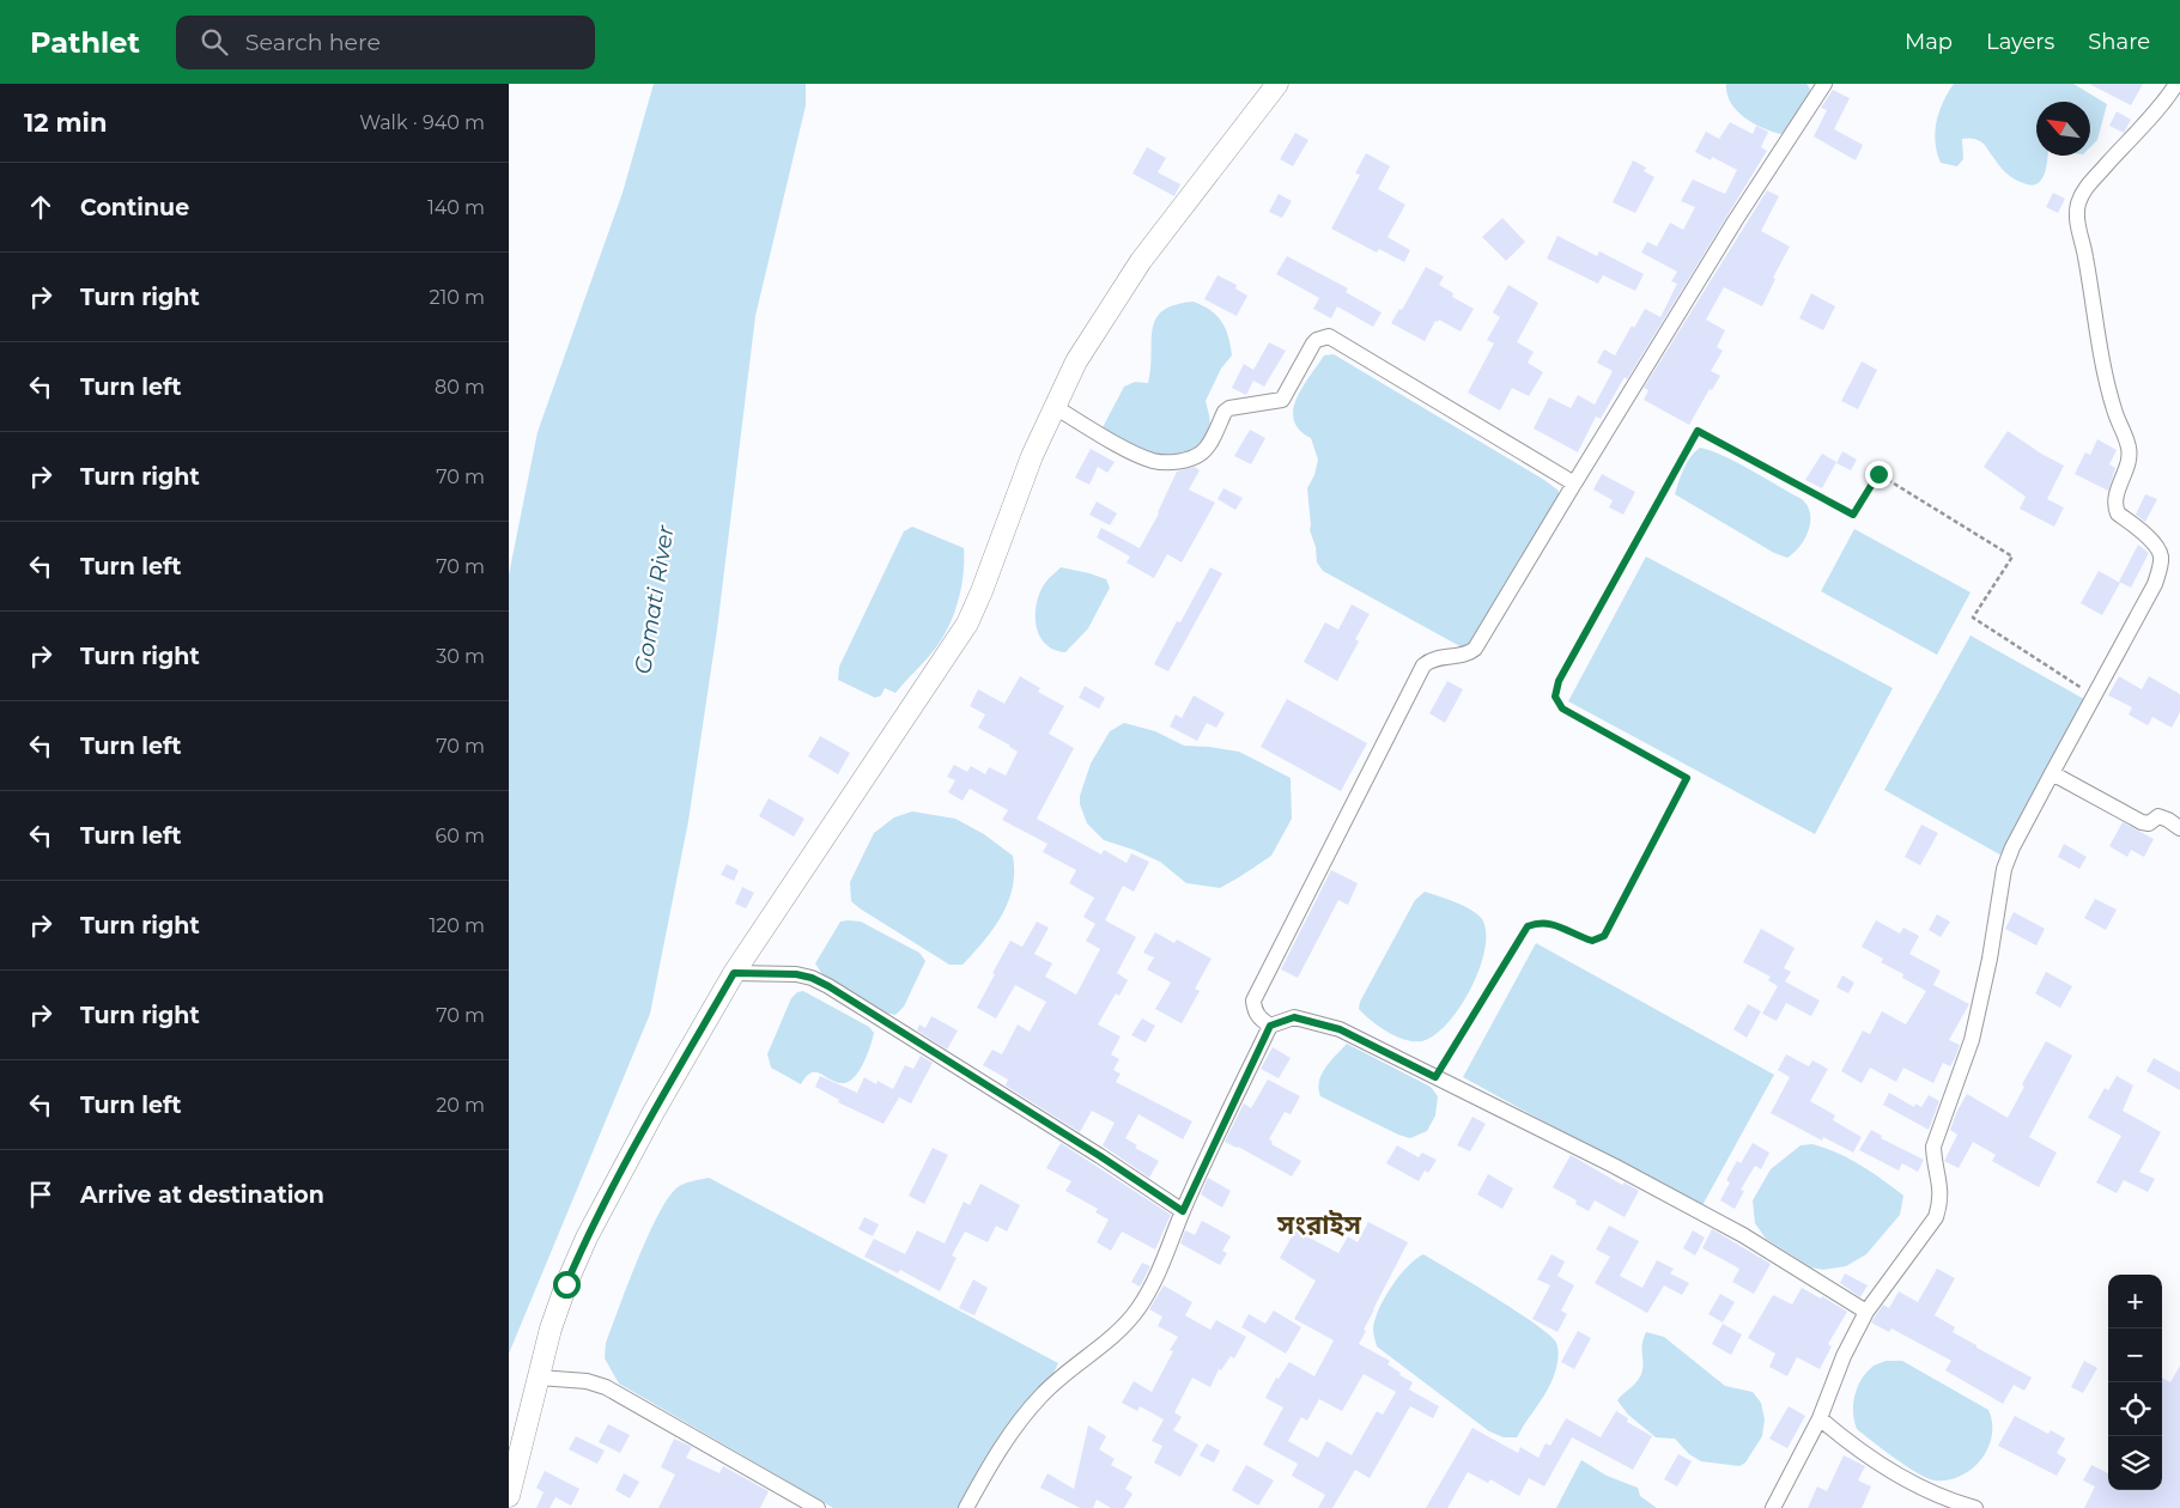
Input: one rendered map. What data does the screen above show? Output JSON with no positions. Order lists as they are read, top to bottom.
{
  "districts": ["সংরাইস"],
  "water": ["Gomati River"],
  "north": "top left",
  "page": {
    "header": "Pathlet",
    "search": "Search here",
    "nav": ["Map", "Layers", "Share"],
    "heading": ["12 min", "Walk · 940 m"],
    "list": [
      ["Continue", "140 m"],
      ["Turn right", "210 m"],
      ["Turn left", "80 m"],
      ["Turn right", "70 m"],
      ["Turn left", "70 m"],
      ["Turn right", "30 m"],
      ["Turn left", "70 m"],
      ["Turn left", "60 m"],
      ["Turn right", "120 m"],
      ["Turn right", "70 m"],
      ["Turn left", "20 m"],
      "Arrive at destination"
    ],
    "map_buttons": ["+", "−"]
  }
}
